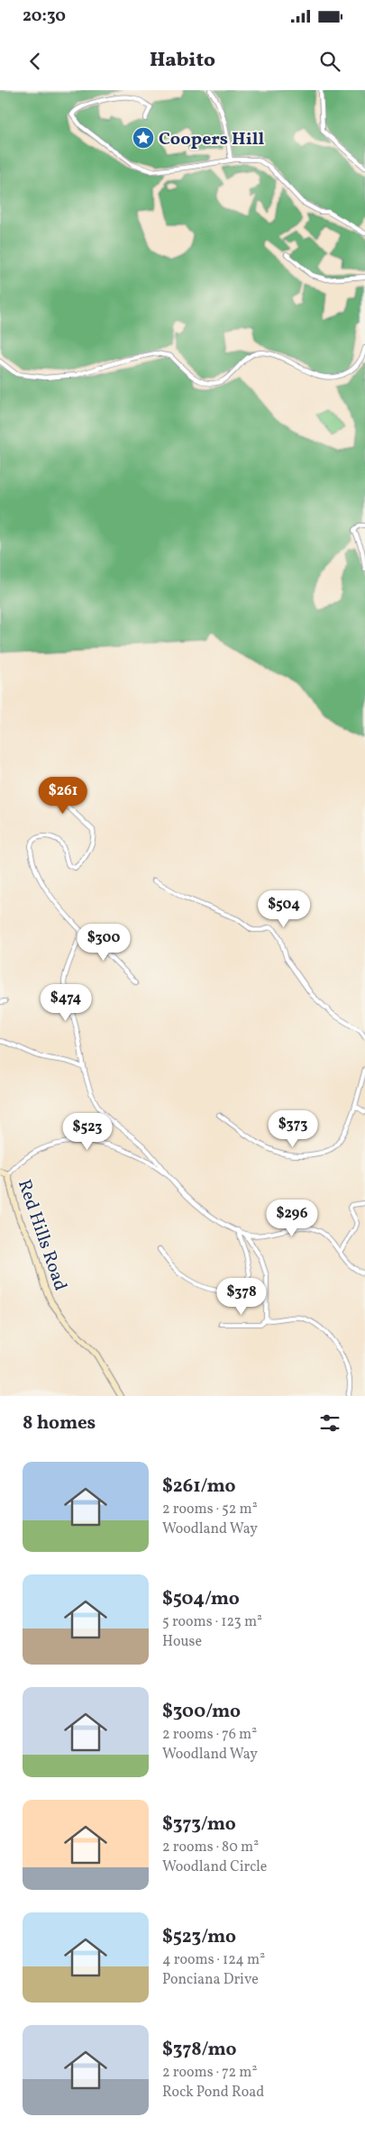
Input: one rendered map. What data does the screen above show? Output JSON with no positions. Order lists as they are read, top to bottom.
{
  "streets": {
    "main road": ["Red Hills Road"]
  },
  "places": {
    "place": ["Coopers Hill"]
  },
  "page": {
    "status": "20:30",
    "header": "Habito",
    "price": [
      "$261",
      "$504",
      "$300",
      "$474",
      "$373",
      "$523",
      "$296",
      "$378"
    ],
    "heading": "8 homes",
    "list": [
      {
        "name": "$261/mo",
        "note": "2 rooms · 52 m² · Woodland Way"
      },
      {
        "name": "$504/mo",
        "note": "5 rooms · 123 m² · House"
      },
      {
        "name": "$300/mo",
        "note": "2 rooms · 76 m² · Woodland Way"
      },
      {
        "name": "$373/mo",
        "note": "2 rooms · 80 m² · Woodland Circle"
      },
      {
        "name": "$523/mo",
        "note": "4 rooms · 124 m² · Ponciana Drive"
      },
      {
        "name": "$378/mo",
        "note": "2 rooms · 72 m² · Rock Pond Road"
      }
    ]
  }
}
